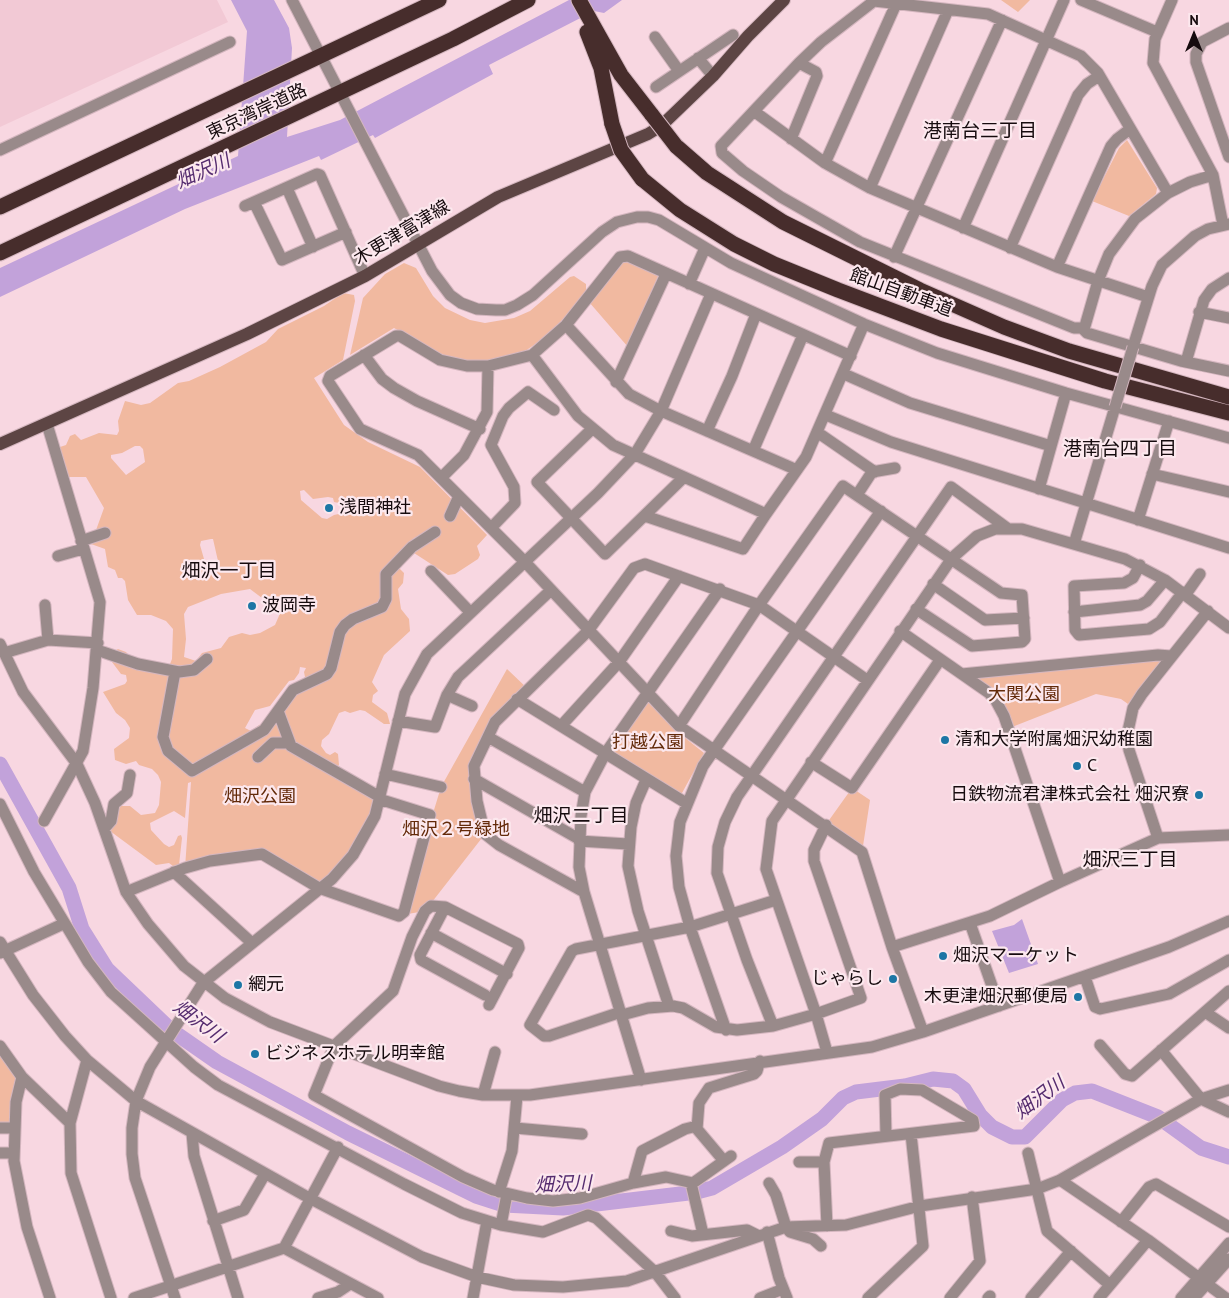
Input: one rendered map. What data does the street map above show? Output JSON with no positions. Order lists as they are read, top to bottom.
{
  "streets": {
    "highway": ["東京湾岸道路", "館山自動車道"],
    "main road": ["木更津富津線"]
  },
  "districts": [
    "港南台三丁目",
    "港南台四丁目",
    "畑沢一丁目",
    "畑沢二丁目",
    "畑沢三丁目"
  ],
  "water": ["畑沢川"],
  "parks": [
    "大関公園",
    "打越公園",
    "畑沢公園",
    "畑沢２号緑地"
  ],
  "places": [
    "浅間神社",
    "波岡寺",
    "清和大学附属畑沢幼稚園",
    "C",
    "日鉄物流君津株式会社 畑沢寮",
    "畑沢マーケット",
    "じゃらし",
    "網元",
    "木更津畑沢郵便局",
    "ビジネスホテル明幸館"
  ],
  "north": "top"
}
